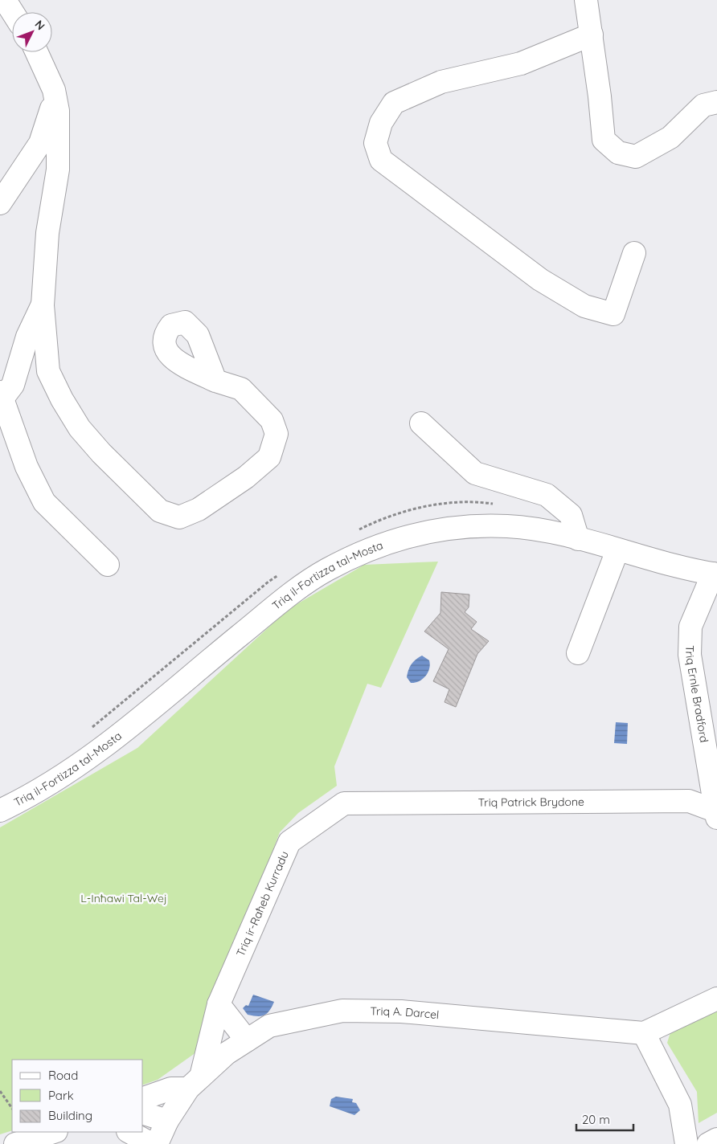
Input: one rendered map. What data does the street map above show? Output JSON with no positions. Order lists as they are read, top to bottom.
{
  "streets": {
    "street": [
      "Triq il-Fortizza tal-Mosta",
      "Triq Ernle Bradford",
      "Triq Patrick Brydone",
      "Triq ir-Raħeb Kurradu",
      "Triq A. Darcel"
    ]
  },
  "crossings": [
    ["Triq il-Fortizza tal-Mosta", "Triq Ernle Bradford"],
    ["Triq Ernle Bradford", "Triq Patrick Brydone"],
    ["Triq Patrick Brydone", "Triq ir-Raħeb Kurradu"],
    ["Triq ir-Raħeb Kurradu", "Triq A. Darcel"]
  ],
  "parks": ["L-Inħawi Tal-Wej"],
  "legend": ["Road", "Park", "Building"],
  "scale_bar": "20 m",
  "north": "top right"
}
